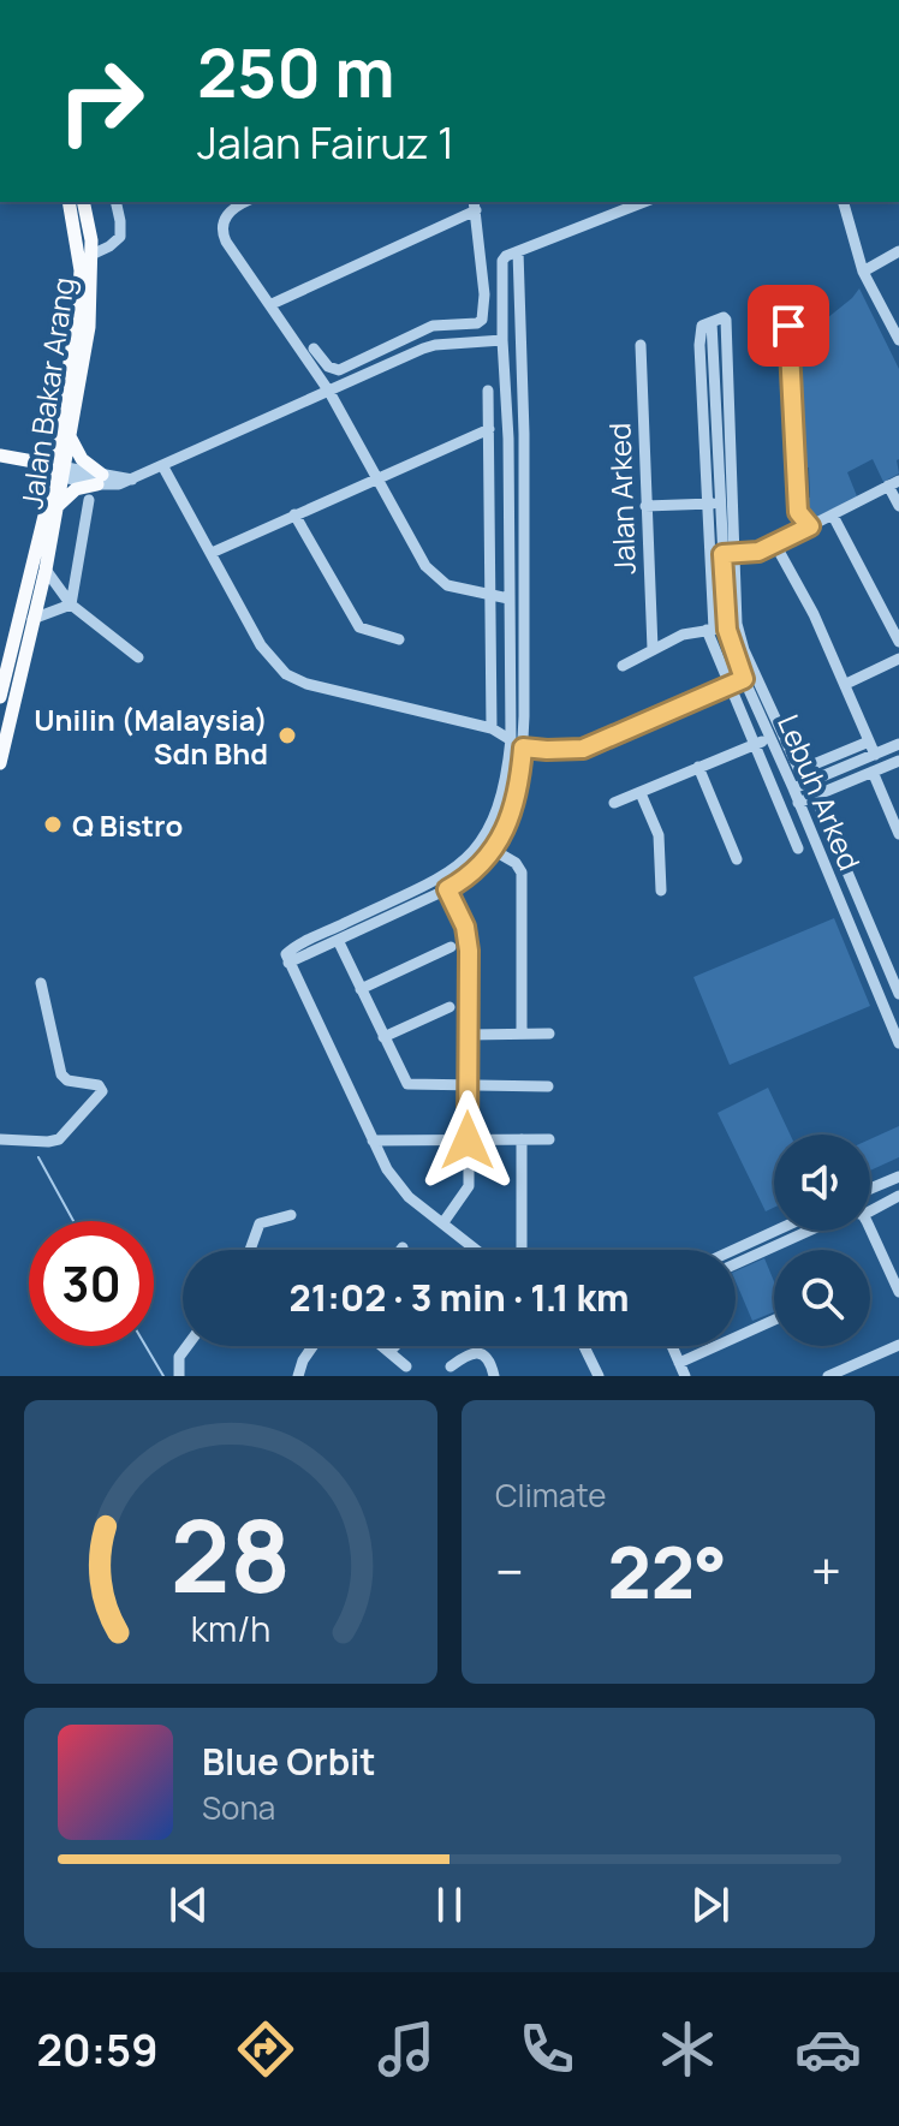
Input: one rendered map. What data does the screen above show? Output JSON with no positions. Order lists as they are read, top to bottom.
{
  "streets": {
    "main road": ["Jalan Bakar Arang"],
    "street": ["Jalan Arked", "Lebuh Arked"]
  },
  "places": ["Unilin (Malaysia) Sdn Bhd", "Q Bistro"],
  "page": {
    "turn": ["250 m", "Jalan Fairuz 1"],
    "limit": "30",
    "trip": "21:02 · 3 min · 1.1 km",
    "tile": "Climate",
    "heat": ["−", "22°", "+"],
    "song": ["Blue Orbit", "Sona"],
    "tabs": "20:59",
    "gauge": ["28", "km/h"]
  }
}
